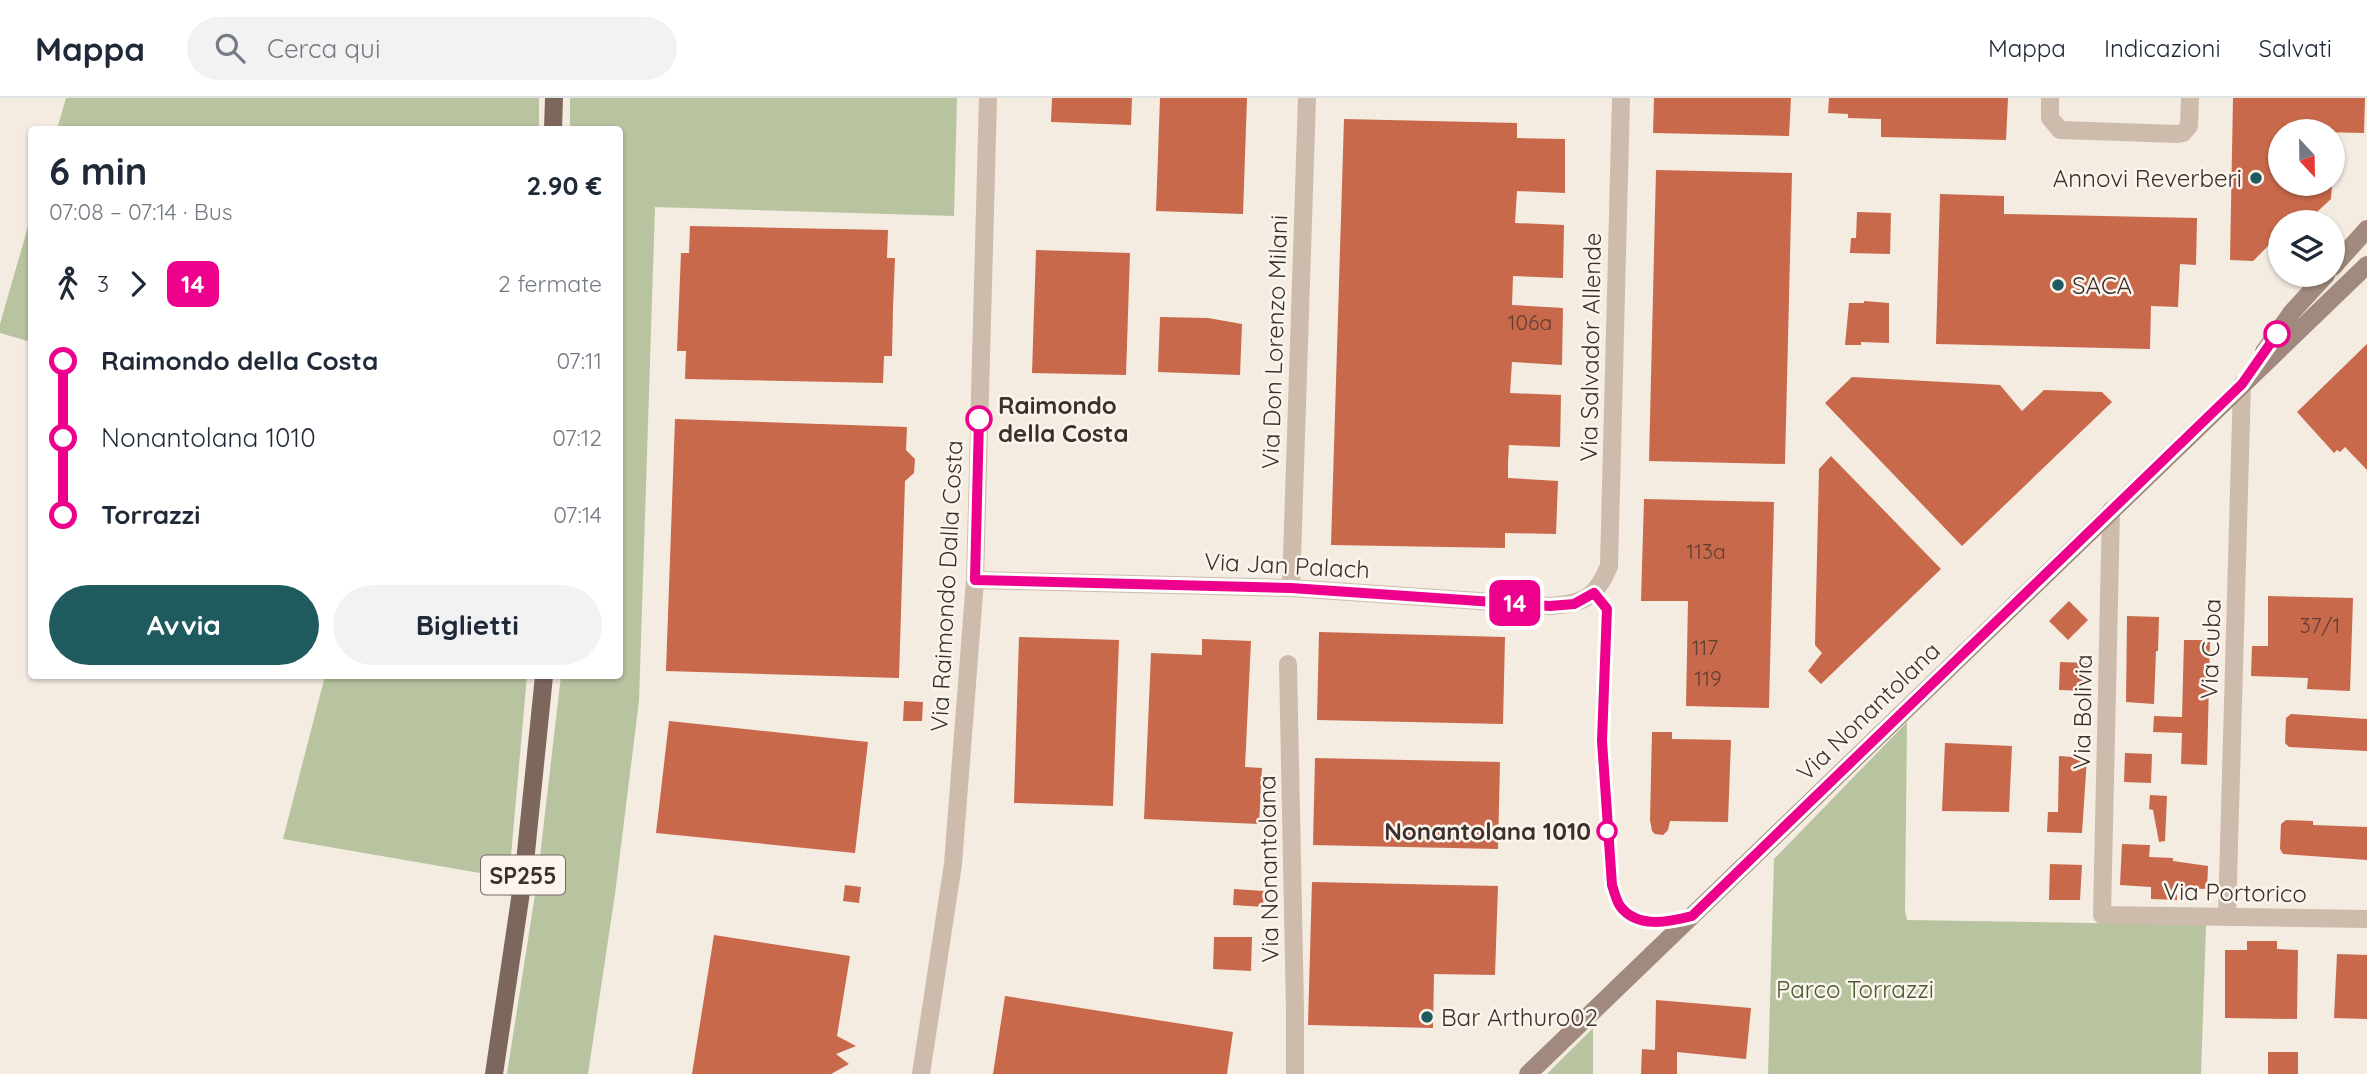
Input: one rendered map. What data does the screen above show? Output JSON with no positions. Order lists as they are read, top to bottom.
{
  "streets": {
    "main road": ["Via Nonantolana", "SP255"],
    "street": [
      "Via Don Lorenzo Milani",
      "Via Salvador Allende",
      "Via Jan Palach",
      "Via Raimondo Dalla Costa",
      "Via Cuba",
      "Via Bolivia",
      "Via Portorico"
    ]
  },
  "crossings": [
    ["Via Don Lorenzo Milani", "Via Jan Palach"],
    ["Via Salvador Allende", "Via Jan Palach"],
    ["Via Jan Palach", "Via Raimondo Dalla Costa"],
    ["Via Cuba", "Via Nonantolana"],
    ["Via Cuba", "Via Portorico"],
    ["Via Nonantolana", "Via Bolivia"],
    ["Via Bolivia", "Via Portorico"]
  ],
  "parks": ["Parco Torrazzi"],
  "places": [
    "Annovi Reverberi",
    "SACA",
    "Raimondo della Costa",
    "Nonantolana 1010",
    "Bar Arthuro02"
  ],
  "lines": ["bus line 14"],
  "house_numbers": [
    "106a",
    "113a",
    "37/1",
    "117",
    "119"
  ],
  "north": "bottom",
  "page": {
    "header": "Mappa",
    "search": "Cerca qui",
    "nav": ["Mappa", "Indicazioni", "Salvati"],
    "on_map": "14",
    "heading": ["6 min", "07:08 – 07:14 · Bus", "2.90 €"],
    "legs": ["3", "14", "2 fermate"],
    "list": [
      {
        "name": "Raimondo della Costa",
        "value": "07:11"
      },
      {
        "name": "Nonantolana 1010",
        "value": "07:12"
      },
      {
        "name": "Torrazzi",
        "value": "07:14"
      }
    ],
    "buttons": ["Avvia", "Biglietti"]
  }
}
